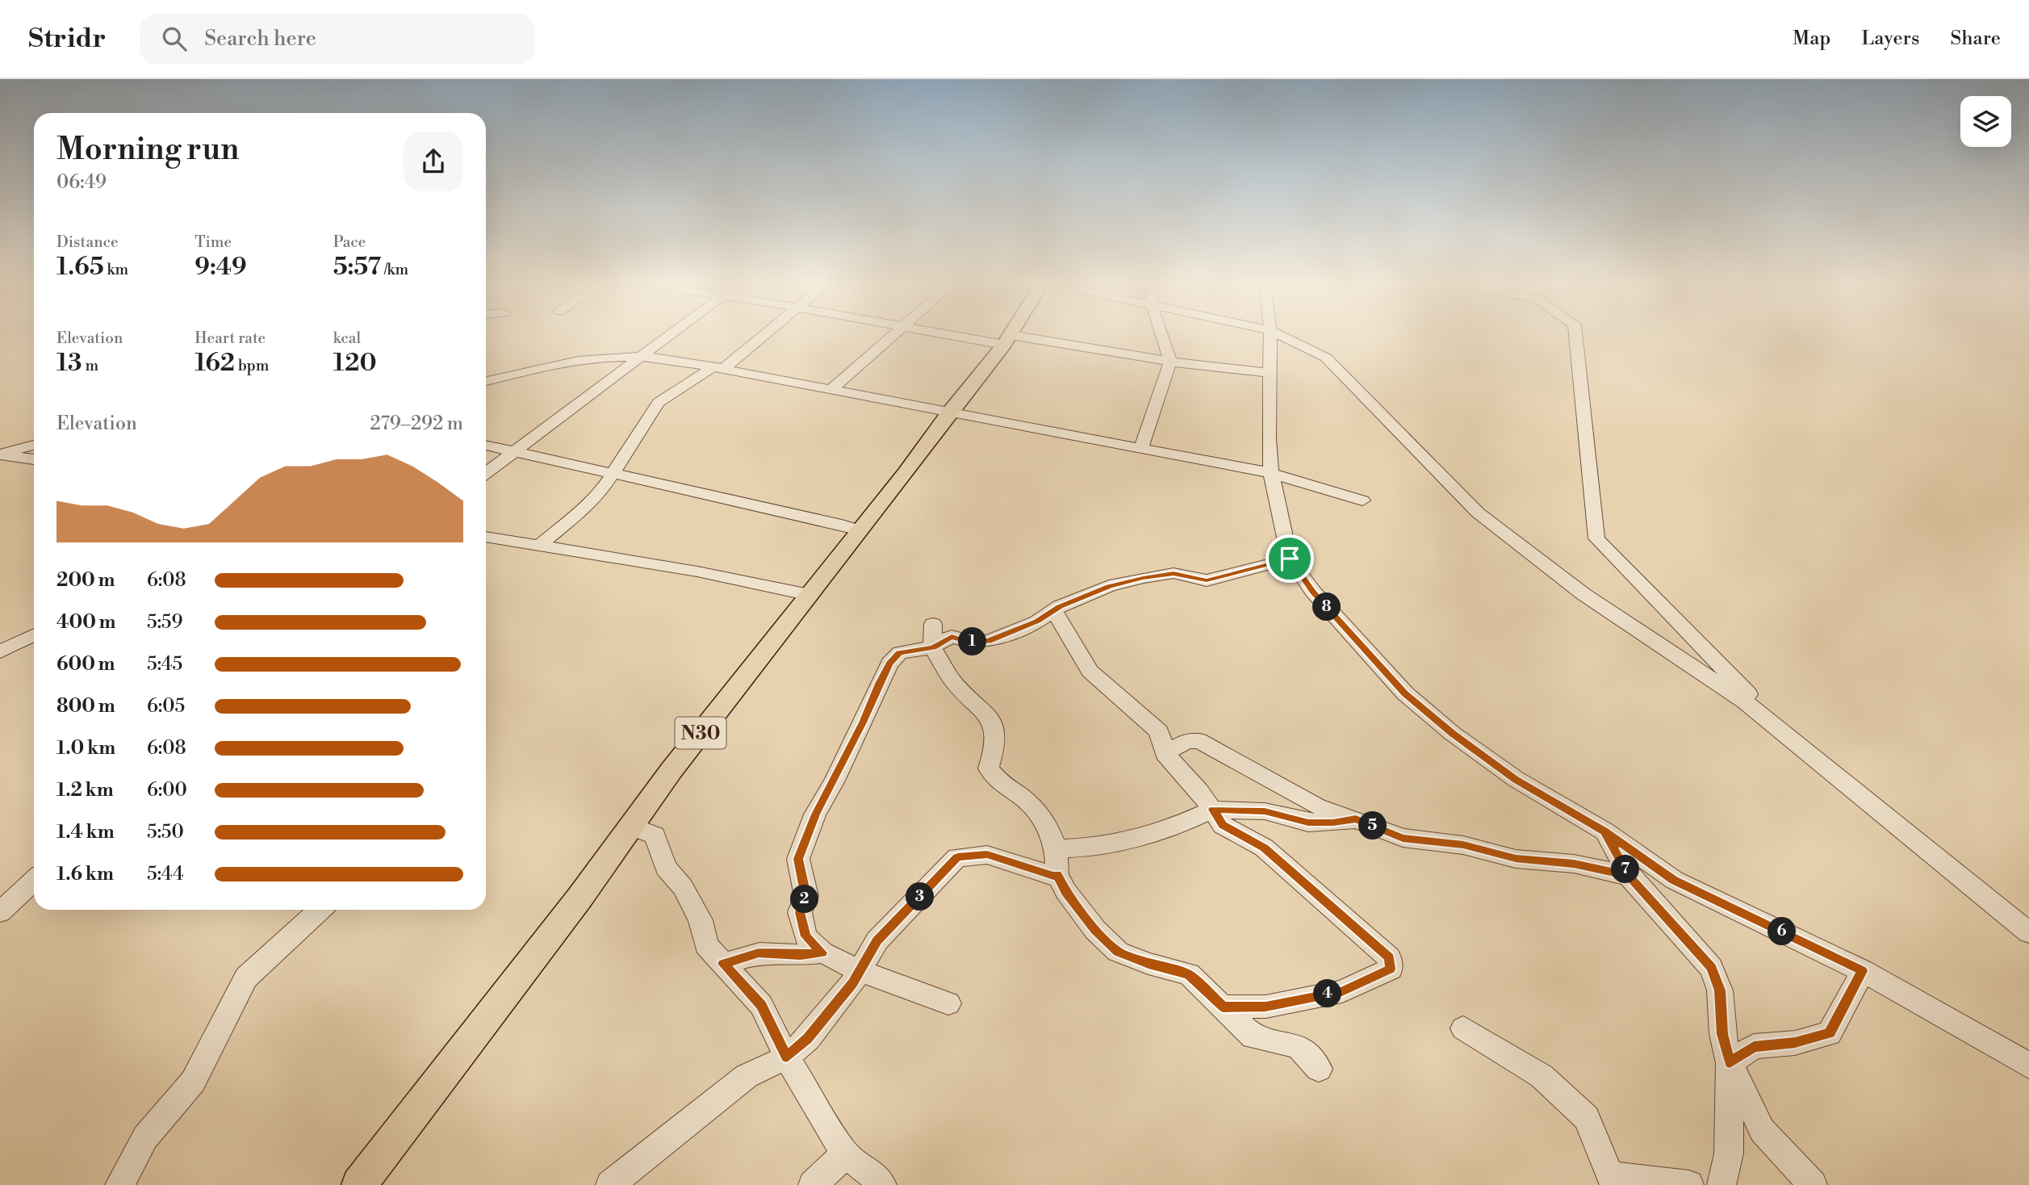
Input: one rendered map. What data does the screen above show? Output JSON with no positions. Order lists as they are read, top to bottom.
{
  "streets": {
    "main road": ["N30"]
  },
  "page": {
    "header": "Stridr",
    "search": "Search here",
    "nav": ["Map", "Layers", "Share"],
    "heading": ["Morning run", "06:49"],
    "stats": [
      ["Distance", "1.65 km"],
      ["Time", "9:49"],
      ["Pace", "5:57 /km"],
      ["Elevation", "13 m"],
      ["Heart rate", "162 bpm"],
      ["kcal", "120"]
    ],
    "chart": ["Elevation", "279–292 m"],
    "list": [
      {
        "name": "200 m",
        "note": "6:08"
      },
      {
        "name": "400 m",
        "note": "5:59"
      },
      {
        "name": "600 m",
        "note": "5:45"
      },
      {
        "name": "800 m",
        "note": "6:05"
      },
      {
        "name": "1.0 km",
        "note": "6:08"
      },
      {
        "name": "1.2 km",
        "note": "6:00"
      },
      {
        "name": "1.4 km",
        "note": "5:50"
      },
      {
        "name": "1.6 km",
        "note": "5:44"
      }
    ],
    "pins": [
      "8",
      "1",
      "5",
      "7",
      "3",
      "2",
      "6",
      "4"
    ]
  }
}
